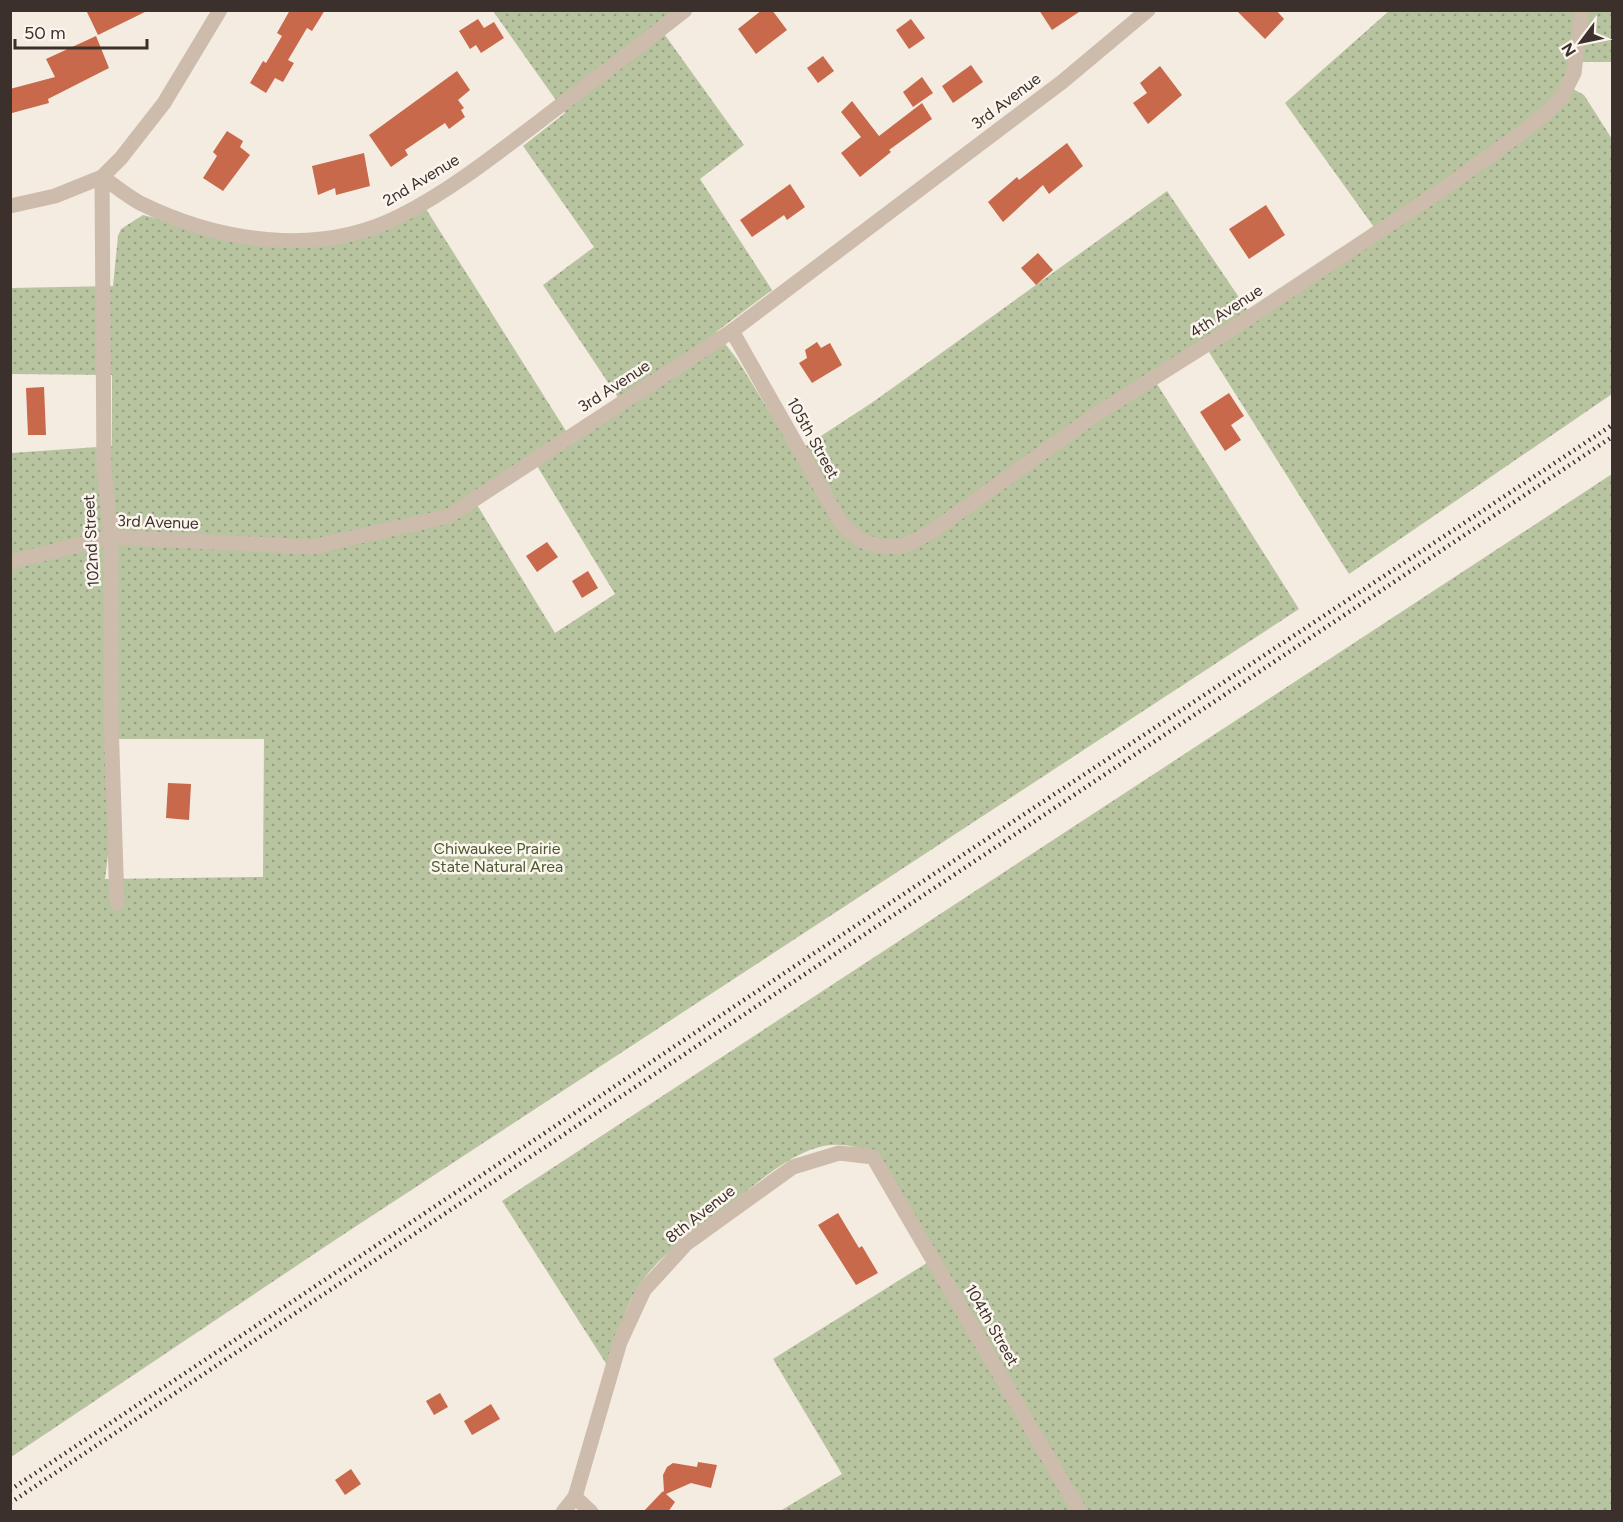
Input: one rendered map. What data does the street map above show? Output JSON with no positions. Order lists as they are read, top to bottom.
{
  "streets": {
    "street": [
      "3rd Avenue",
      "2nd Avenue",
      "4th Avenue",
      "105th Street",
      "102nd Street",
      "8th Avenue",
      "104th Street"
    ]
  },
  "crossings": [
    ["3rd Avenue", "105th Street"],
    ["3rd Avenue", "102nd Street"],
    ["2nd Avenue", "102nd Street"],
    ["4th Avenue", "105th Street"],
    ["8th Avenue", "104th Street"]
  ],
  "parks": ["Chiwaukee Prairie State Natural Area"],
  "scale_bar": "50 m",
  "north": "bottom left"
}
